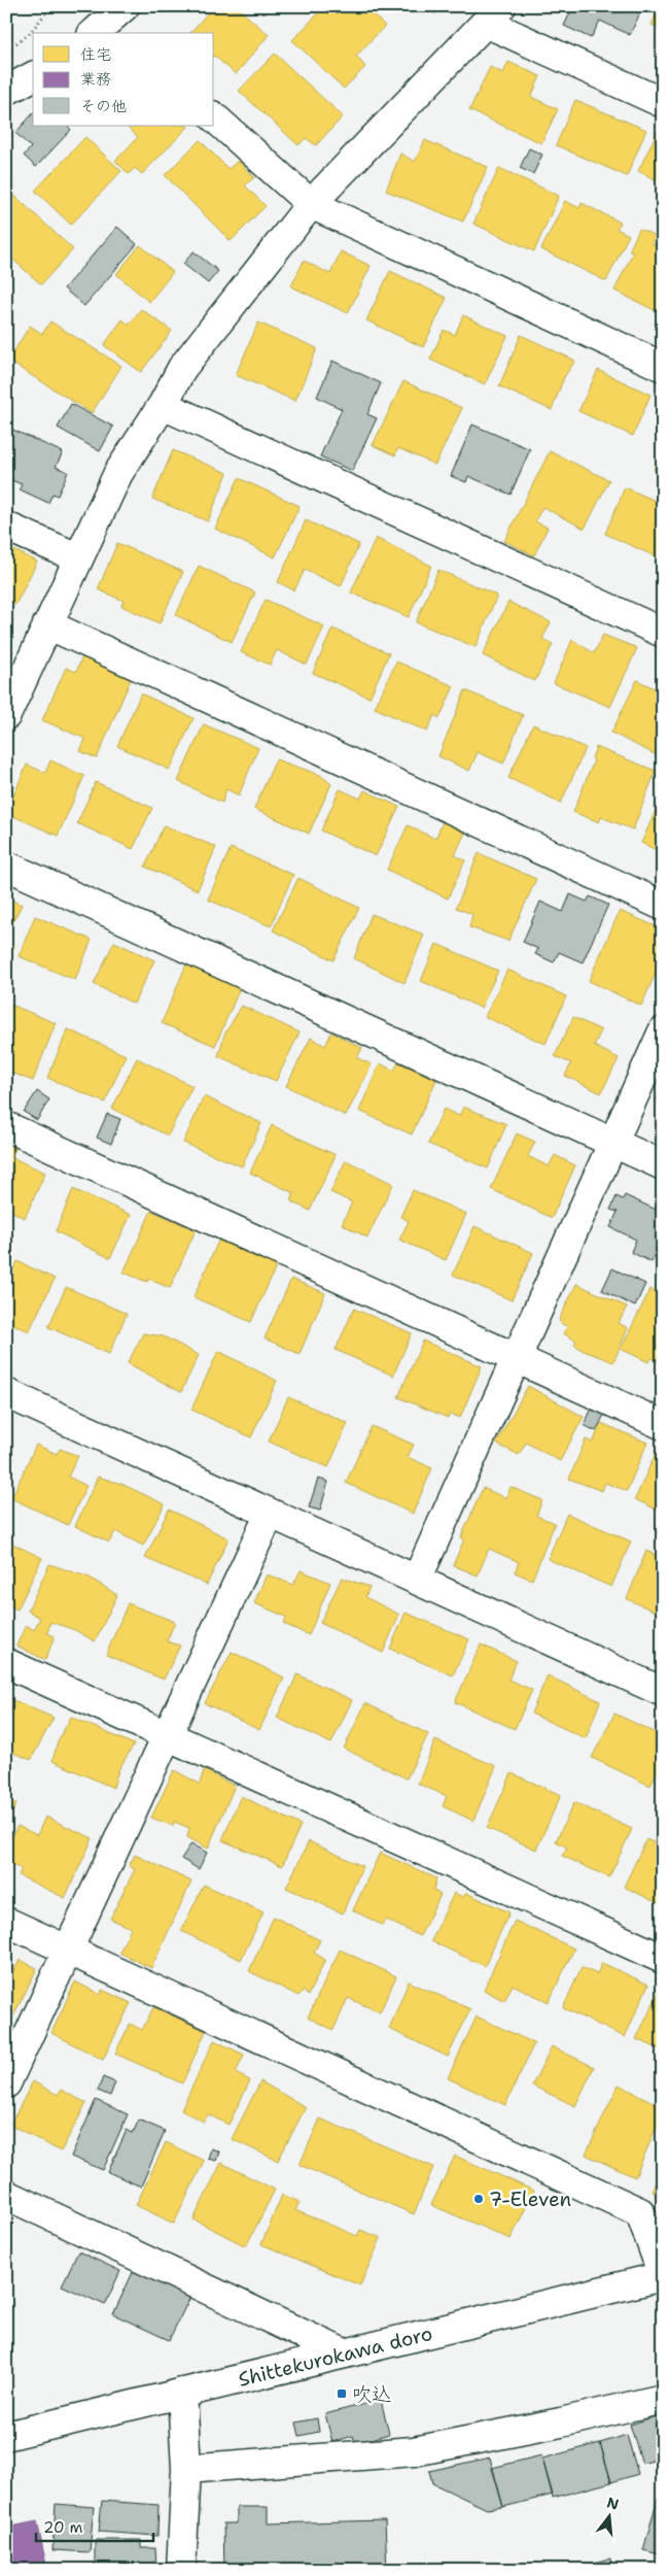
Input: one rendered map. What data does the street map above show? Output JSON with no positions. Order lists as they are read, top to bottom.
{
  "streets": {
    "street": ["Shittekurokawa doro"]
  },
  "places": {
    "other": ["7-Eleven"],
    "transit": ["吹込"]
  },
  "legend": ["住宅", "業務", "その他"],
  "scale_bar": "20 m",
  "north": "top"
}
